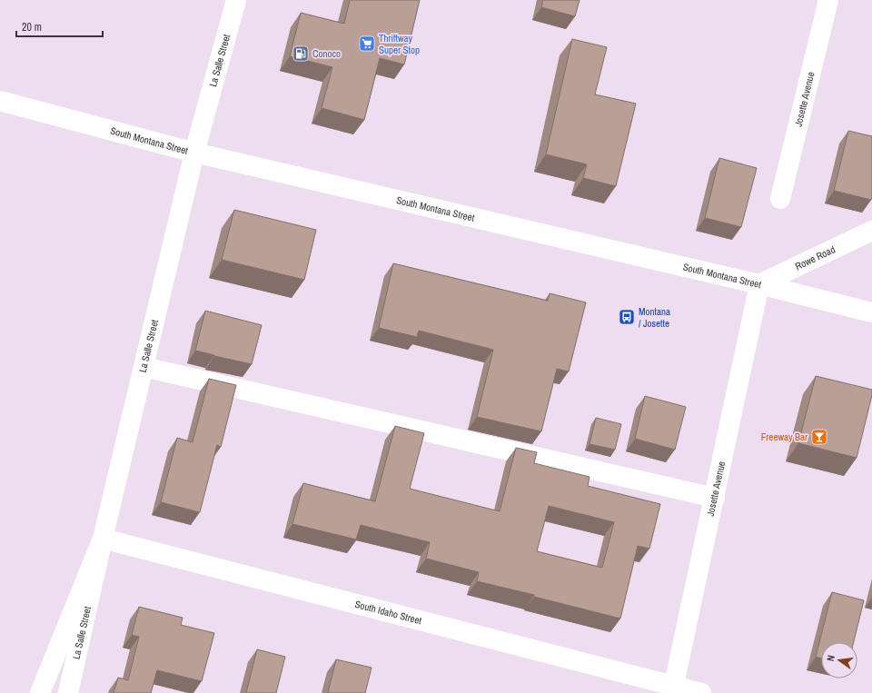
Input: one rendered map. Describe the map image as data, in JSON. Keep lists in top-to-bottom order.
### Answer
{
  "streets": {
    "main road": [
      "La Salle Street",
      "Josette Avenue",
      "South Montana Street",
      "Rowe Road",
      "South Idaho Street"
    ]
  },
  "crossings": [
    ["La Salle Street", "South Montana Street"],
    ["La Salle Street", "South Idaho Street"],
    ["Josette Avenue", "South Montana Street"],
    ["Josette Avenue", "Rowe Road"],
    ["Josette Avenue", "South Idaho Street"],
    ["South Montana Street", "Rowe Road"]
  ],
  "places": {
    "supermarket": ["Thriftway Super Stop"],
    "fuel station": ["Conoco"],
    "bus stop": ["Montana / Josette"],
    "bar": ["Freeway Bar"]
  },
  "scale_bar": "20 m",
  "north": "left"
}
